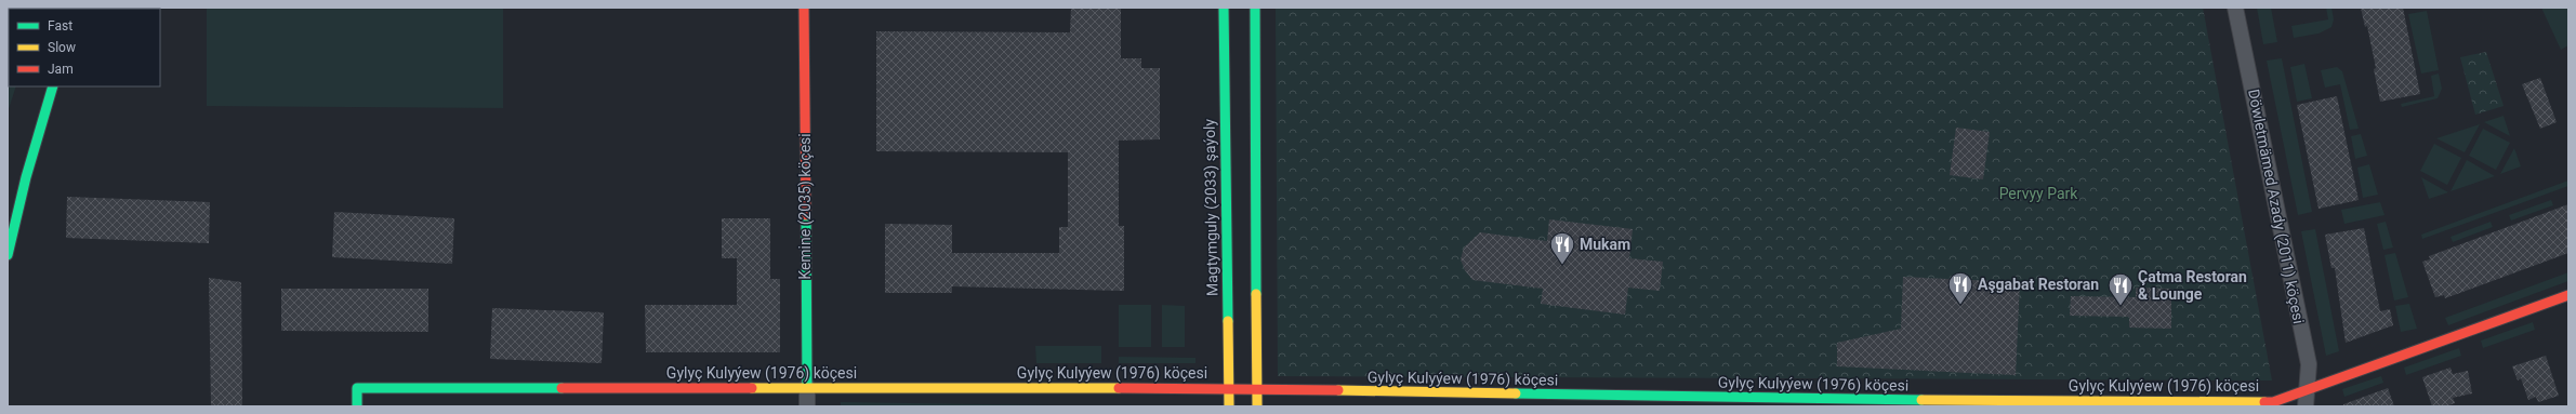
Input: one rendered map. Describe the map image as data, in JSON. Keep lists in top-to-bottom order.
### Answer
{
  "streets": {
    "main road": ["Kemine (2035) köçesi", "Magtymguly (2033) şaýoly", "Gylyç Kulyýew (1976) köçesi"],
    "street": ["Döwletmämed Azady (2011) köçesi"]
  },
  "crossings": [
    ["Kemine (2035) köçesi", "Gylyç Kulyýew (1976) köçesi"],
    ["Döwletmämed Azady (2011) köçesi", "Gylyç Kulyýew (1976) köçesi"],
    ["Magtymguly (2033) şaýoly", "Gylyç Kulyýew (1976) köçesi"]
  ],
  "parks": ["Pervyy Park"],
  "places": {
    "restaurant": ["Mukam", "Aşgabat Restoran", "Çatma Restoran & Lounge"]
  },
  "legend": ["Fast", "Slow", "Jam"]
}
